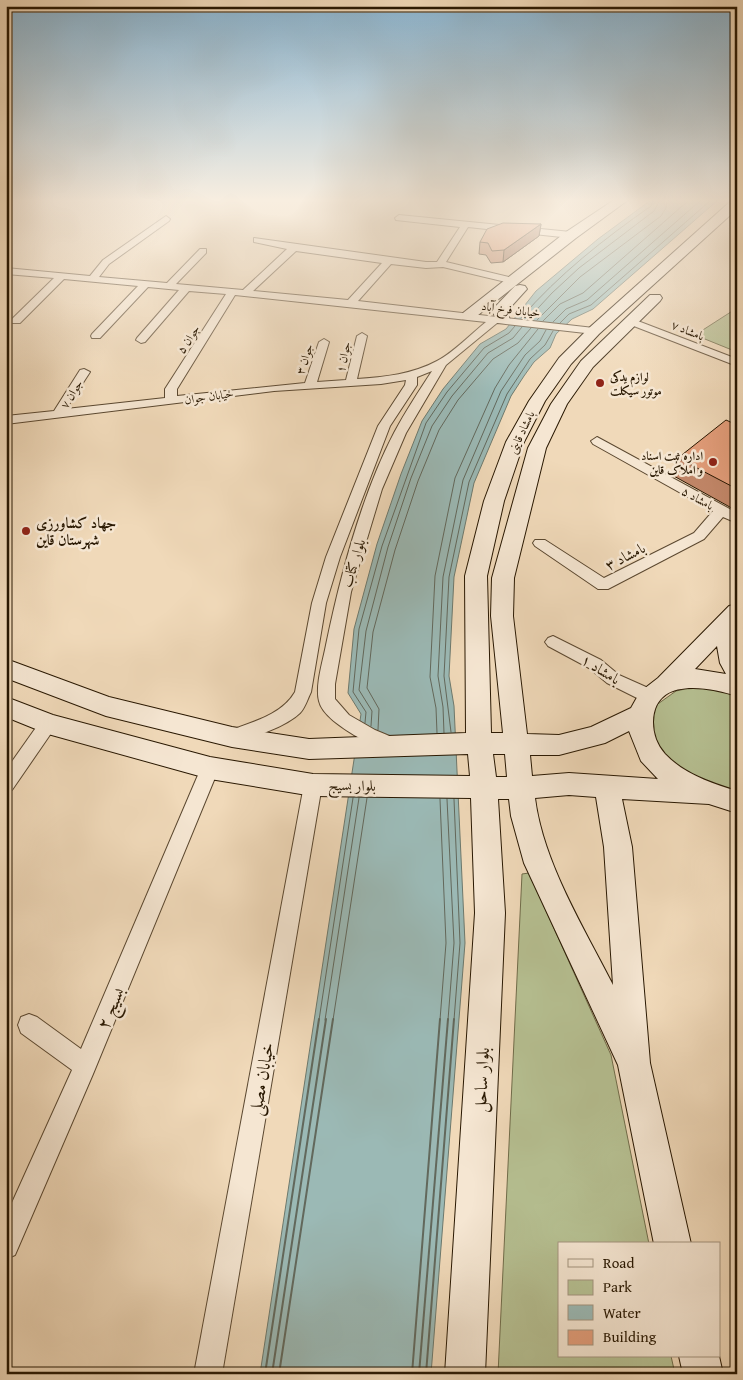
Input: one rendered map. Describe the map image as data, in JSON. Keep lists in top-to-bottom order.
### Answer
{
  "streets": {
    "main road": ["بامشاد قاینی", "بلوار بسیج", "بلوار ساحل"],
    "street": [
      "خیابان فرخ آباد",
      "بامشاد ۷",
      "جوان ۵",
      "جوان ۱",
      "جوان ۳",
      "جوان ۷",
      "خیابان جوان",
      "بامشاد ۵",
      "بامشاد ۳",
      "بلوار کتاب",
      "بامشاد ۱",
      "بسیج ۲",
      "خیابان مصلی"
    ]
  },
  "crossings": [
    ["خیابان فرخ آباد", "جوان ۵"],
    ["خیابان فرخ آباد", "بامشاد قاینی"],
    ["بامشاد ۷", "بامشاد قاینی"],
    ["جوان ۵", "خیابان جوان"],
    ["جوان ۱", "خیابان جوان"],
    ["جوان ۳", "خیابان جوان"],
    ["جوان ۷", "خیابان جوان"],
    ["خیابان جوان", "بلوار کتاب"],
    ["بامشاد قاینی", "بلوار بسیج"],
    ["بامشاد قاینی", "بلوار ساحل"],
    ["بامشاد ۵", "بامشاد ۳"],
    ["بلوار بسیج", "بسیج ۲"],
    ["بلوار بسیج", "خیابان مصلی"],
    ["بلوار بسیج", "بلوار ساحل"]
  ],
  "places": ["لوازم یدکی موتور سیکلت", "اداره ثبت اسناد و املاک قاین", "جهاد کشاورزی شهرستان قاین"],
  "legend": [
    "Road",
    "Park",
    "Water",
    "Building"
  ]
}
